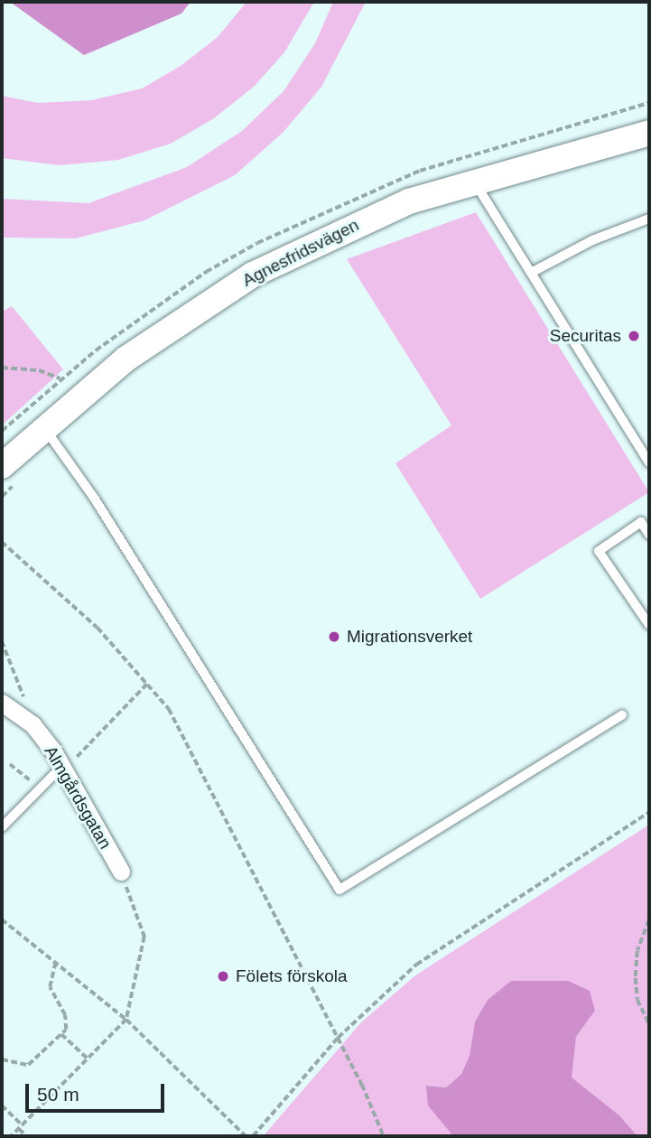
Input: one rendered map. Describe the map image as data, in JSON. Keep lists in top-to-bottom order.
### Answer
{
  "streets": {
    "main road": ["Agnesfridsvägen"],
    "street": ["Almgårdsgatan"]
  },
  "places": ["Securitas", "Migrationsverket", "Fölets förskola"],
  "scale_bar": "50 m"
}
